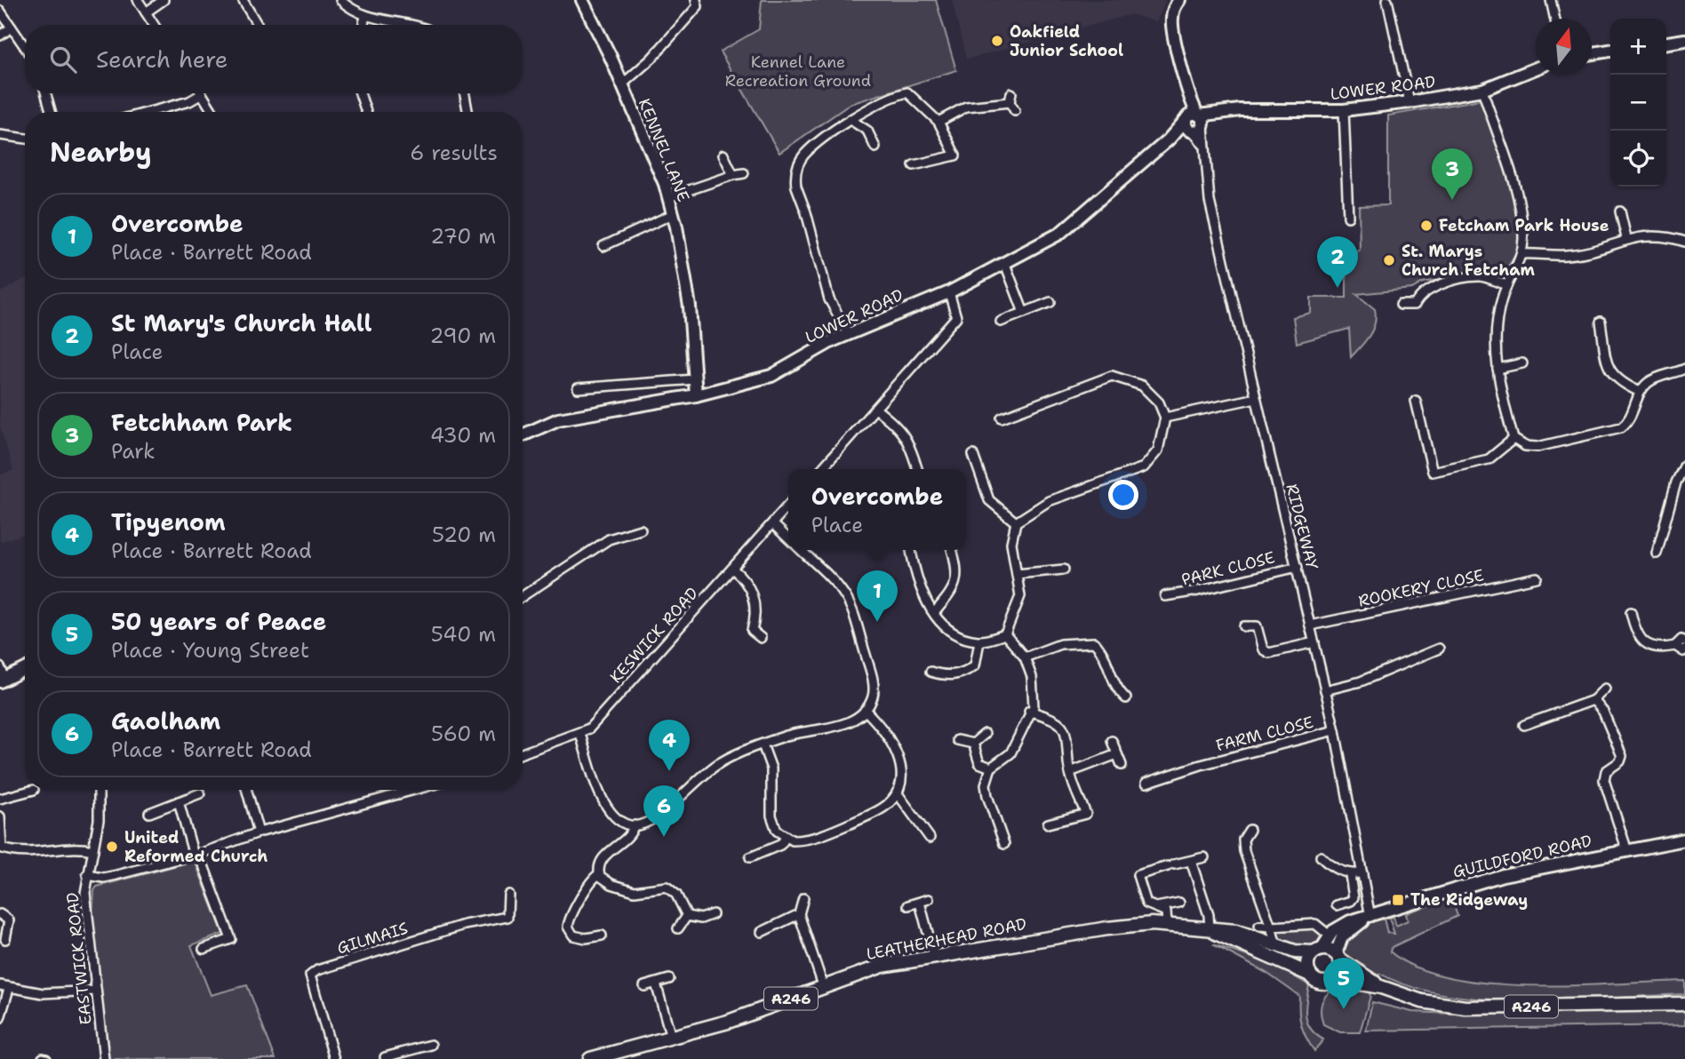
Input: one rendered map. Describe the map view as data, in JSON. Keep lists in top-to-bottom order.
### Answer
{
  "streets": {
    "main road": ["LEATHERHEAD ROAD", "A246"],
    "street": [
      "LOWER ROAD",
      "KENNEL LANE",
      "RIDGEWAY",
      "PARK CLOSE",
      "ROOKERY CLOSE",
      "KESWICK ROAD",
      "FARM CLOSE",
      "GUILDFORD ROAD",
      "GILMAIS",
      "EASTWICK ROAD"
    ]
  },
  "crossings": [
    ["LOWER ROAD", "KENNEL LANE"],
    ["LOWER ROAD", "RIDGEWAY"],
    ["RIDGEWAY", "PARK CLOSE"],
    ["RIDGEWAY", "ROOKERY CLOSE"],
    ["RIDGEWAY", "FARM CLOSE"],
    ["RIDGEWAY", "GUILDFORD ROAD"],
    ["GUILDFORD ROAD", "A246"],
    ["LEATHERHEAD ROAD", "A246"]
  ],
  "parks": ["Kennel Lane Recreation Ground"],
  "places": {
    "other": [
      "Oakfield Junior School",
      "Fetcham Park House",
      "St. Marys Church Fetcham",
      "United Reformed Church"
    ],
    "transit": ["The Ridgeway"]
  },
  "north": "top",
  "page": {
    "map_buttons": ["+", "−"],
    "search": "Search here",
    "heading": ["Nearby", "6 results"],
    "pins": [
      "3",
      "2",
      "1",
      "4",
      "6",
      "5"
    ],
    "list": [
      {
        "mark": "1",
        "name": "Overcombe",
        "note": "Place · Barrett Road",
        "value": "270 m"
      },
      {
        "mark": "2",
        "name": "St Mary's Church Hall",
        "note": "Place",
        "value": "290 m"
      },
      {
        "mark": "3",
        "name": "Fetchham Park",
        "note": "Park",
        "value": "430 m"
      },
      {
        "mark": "4",
        "name": "Tipyenom",
        "note": "Place · Barrett Road",
        "value": "520 m"
      },
      {
        "mark": "5",
        "name": "50 years of Peace",
        "note": "Place · Young Street",
        "value": "540 m"
      },
      {
        "mark": "6",
        "name": "Gaolham",
        "note": "Place · Barrett Road",
        "value": "560 m"
      }
    ],
    "popup": ["Overcombe", "Place"]
  }
}
